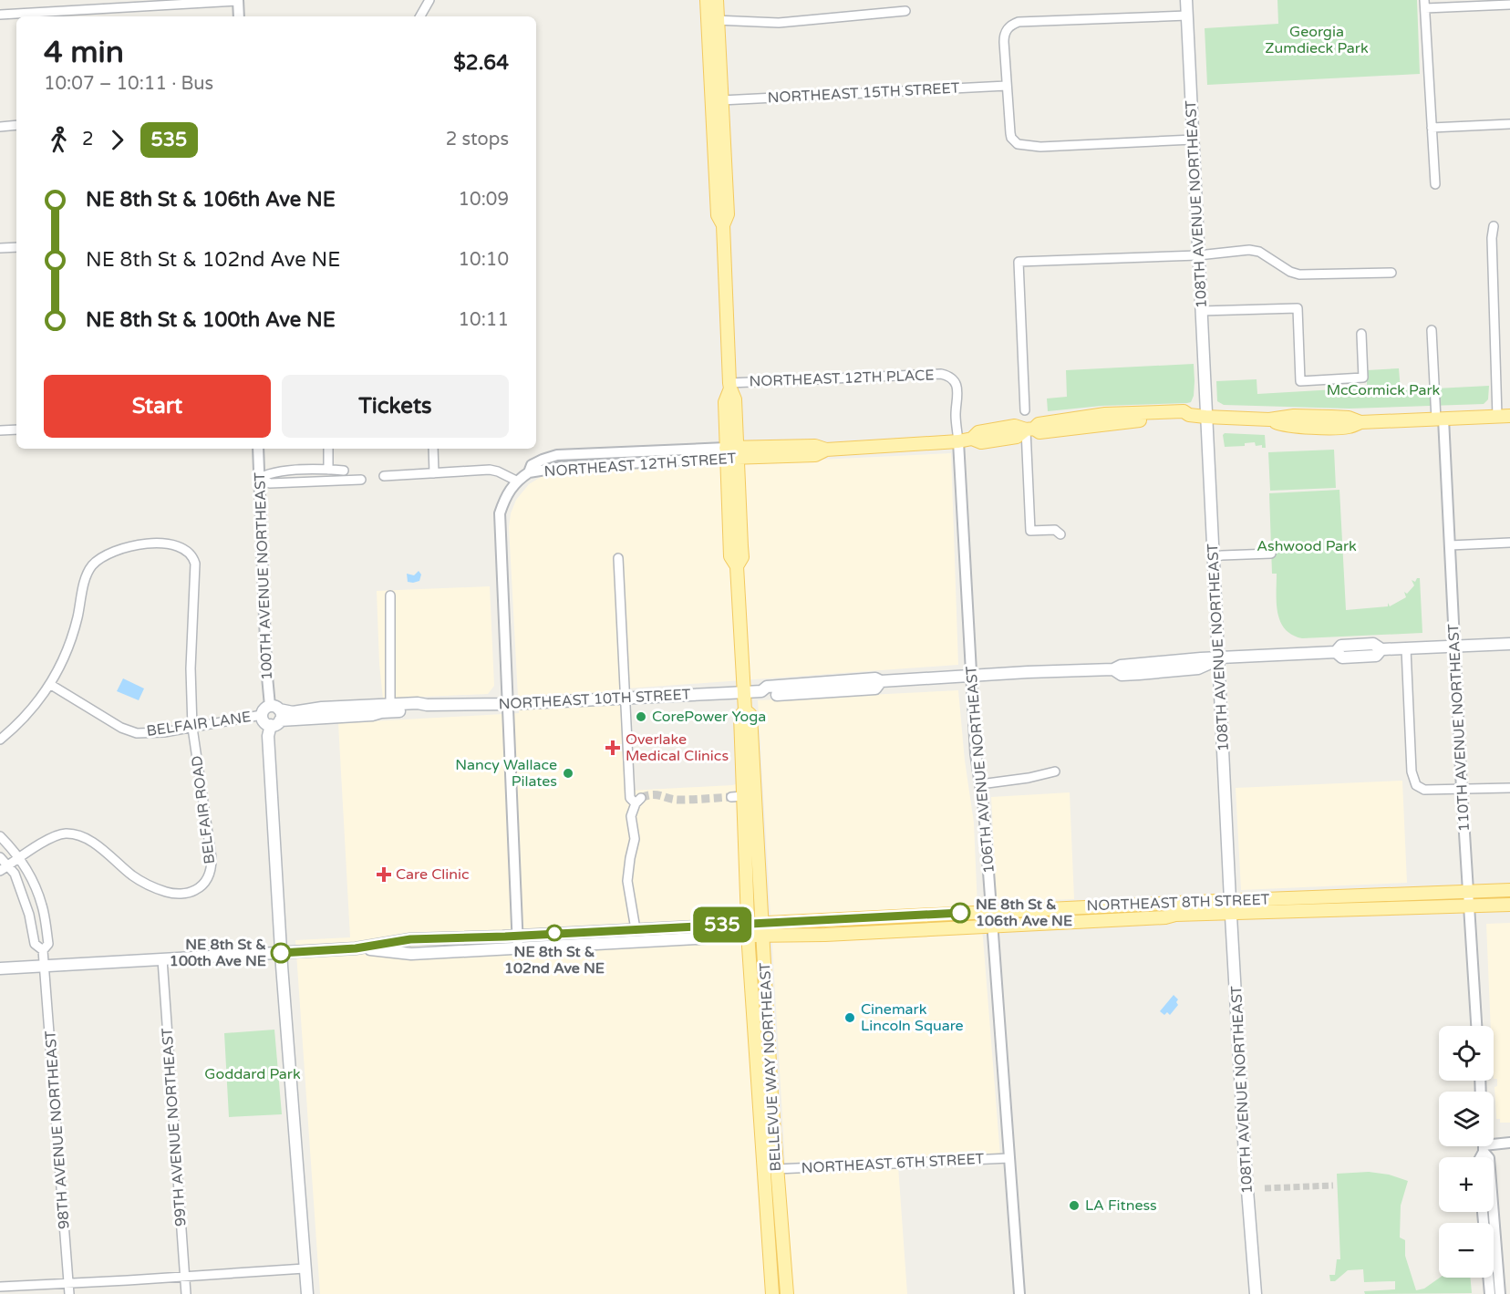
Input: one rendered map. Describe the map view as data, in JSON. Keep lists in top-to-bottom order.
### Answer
{
  "streets": {
    "main road": [
      "108TH AVENUE NORTHEAST",
      "NORTHEAST 12TH STREET",
      "100TH AVENUE NORTHEAST",
      "NORTHEAST 10TH STREET",
      "NORTHEAST 8TH STREET",
      "BELLEVUE WAY NORTHEAST"
    ],
    "street": [
      "NORTHEAST 15TH STREET",
      "NORTHEAST 12TH PLACE",
      "BELFAIR LANE",
      "110TH AVENUE NORTHEAST",
      "106TH AVENUE NORTHEAST",
      "BELFAIR ROAD",
      "99TH AVENUE NORTHEAST",
      "98TH AVENUE NORTHEAST",
      "NORTHEAST 6TH STREET"
    ]
  },
  "crossings": [
    ["NORTHEAST 15TH STREET", "BELLEVUE WAY NORTHEAST"],
    ["108TH AVENUE NORTHEAST", "NORTHEAST 12TH STREET"],
    ["108TH AVENUE NORTHEAST", "NORTHEAST 10TH STREET"],
    ["108TH AVENUE NORTHEAST", "NORTHEAST 8TH STREET"],
    ["NORTHEAST 12TH PLACE", "NORTHEAST 12TH STREET"],
    ["NORTHEAST 12TH PLACE", "106TH AVENUE NORTHEAST"],
    ["NORTHEAST 12TH PLACE", "BELLEVUE WAY NORTHEAST"],
    ["NORTHEAST 12TH STREET", "110TH AVENUE NORTHEAST"],
    ["NORTHEAST 12TH STREET", "106TH AVENUE NORTHEAST"],
    ["NORTHEAST 12TH STREET", "BELLEVUE WAY NORTHEAST"],
    ["100TH AVENUE NORTHEAST", "NORTHEAST 10TH STREET"],
    ["100TH AVENUE NORTHEAST", "NORTHEAST 8TH STREET"],
    ["NORTHEAST 10TH STREET", "110TH AVENUE NORTHEAST"],
    ["NORTHEAST 10TH STREET", "106TH AVENUE NORTHEAST"],
    ["NORTHEAST 10TH STREET", "BELLEVUE WAY NORTHEAST"],
    ["BELFAIR LANE", "BELFAIR ROAD"],
    ["110TH AVENUE NORTHEAST", "NORTHEAST 8TH STREET"],
    ["106TH AVENUE NORTHEAST", "NORTHEAST 8TH STREET"],
    ["106TH AVENUE NORTHEAST", "NORTHEAST 6TH STREET"],
    ["NORTHEAST 8TH STREET", "BELLEVUE WAY NORTHEAST"],
    ["NORTHEAST 8TH STREET", "99TH AVENUE NORTHEAST"],
    ["NORTHEAST 8TH STREET", "98TH AVENUE NORTHEAST"],
    ["BELLEVUE WAY NORTHEAST", "NORTHEAST 6TH STREET"]
  ],
  "parks": [
    "Georgia Zumdieck Park",
    "McCormick Park",
    "Ashwood Park",
    "Goddard Park"
  ],
  "places": {
    "other": [
      "CorePower Yoga",
      "Nancy Wallace Pilates",
      "NE 8th St & 106th Ave NE",
      "NE 8th St & 102nd Ave NE",
      "NE 8th St & 100th Ave NE",
      "Cinemark Lincoln Square",
      "LA Fitness"
    ],
    "health": ["Overlake Medical Clinics", "Care Clinic"]
  },
  "lines": ["bus line 535"],
  "page": {
    "on_map": "535",
    "heading": ["4 min", "10:07 – 10:11 · Bus", "$2.64"],
    "legs": ["2", "535", "2 stops"],
    "list": [
      {
        "name": "NE 8th St & 106th Ave NE",
        "value": "10:09"
      },
      {
        "name": "NE 8th St & 102nd Ave NE",
        "value": "10:10"
      },
      {
        "name": "NE 8th St & 100th Ave NE",
        "value": "10:11"
      }
    ],
    "buttons": ["Start", "Tickets"],
    "map_buttons": ["+", "−"]
  }
}
